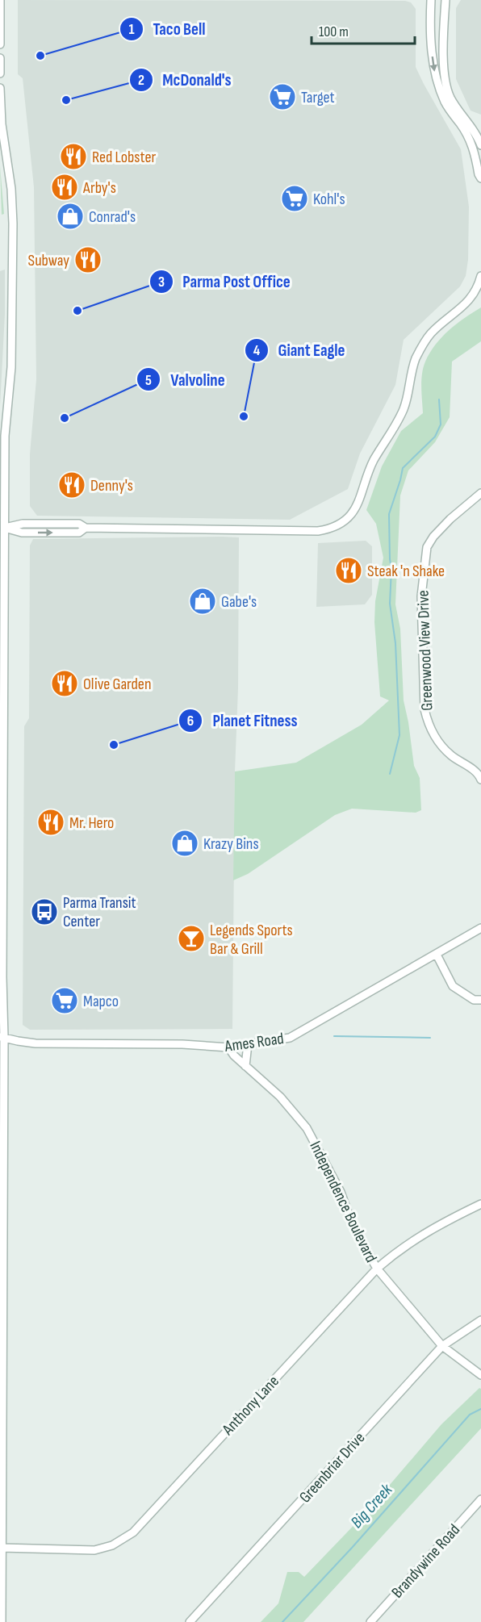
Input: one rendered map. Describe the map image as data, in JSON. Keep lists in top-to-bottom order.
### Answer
{
  "streets": {
    "street": [
      "Greenwood View Drive",
      "Ames Road",
      "Independence Boulevard",
      "Anthony Lane",
      "Greenbriar Drive",
      "Brandywine Road"
    ]
  },
  "crossings": [
    ["Ames Road", "Independence Boulevard"],
    ["Independence Boulevard", "Anthony Lane"],
    ["Independence Boulevard", "Greenbriar Drive"]
  ],
  "water": ["Big Creek"],
  "places": {
    "other": [
      "Taco Bell",
      "McDonald's",
      "Parma Post Office",
      "Giant Eagle",
      "Valvoline",
      "Planet Fitness"
    ],
    "supermarket": ["Target", "Kohl's", "Mapco"],
    "restaurant": [
      "Red Lobster",
      "Arby's",
      "Subway",
      "Denny's",
      "Steak 'n Shake",
      "Olive Garden",
      "Mr. Hero"
    ],
    "shop": ["Conrad's", "Gabe's", "Krazy Bins"],
    "bus stop": ["Parma Transit Center"],
    "bar": ["Legends Sports Bar & Grill"]
  },
  "scale_bar": "100 m"
}
